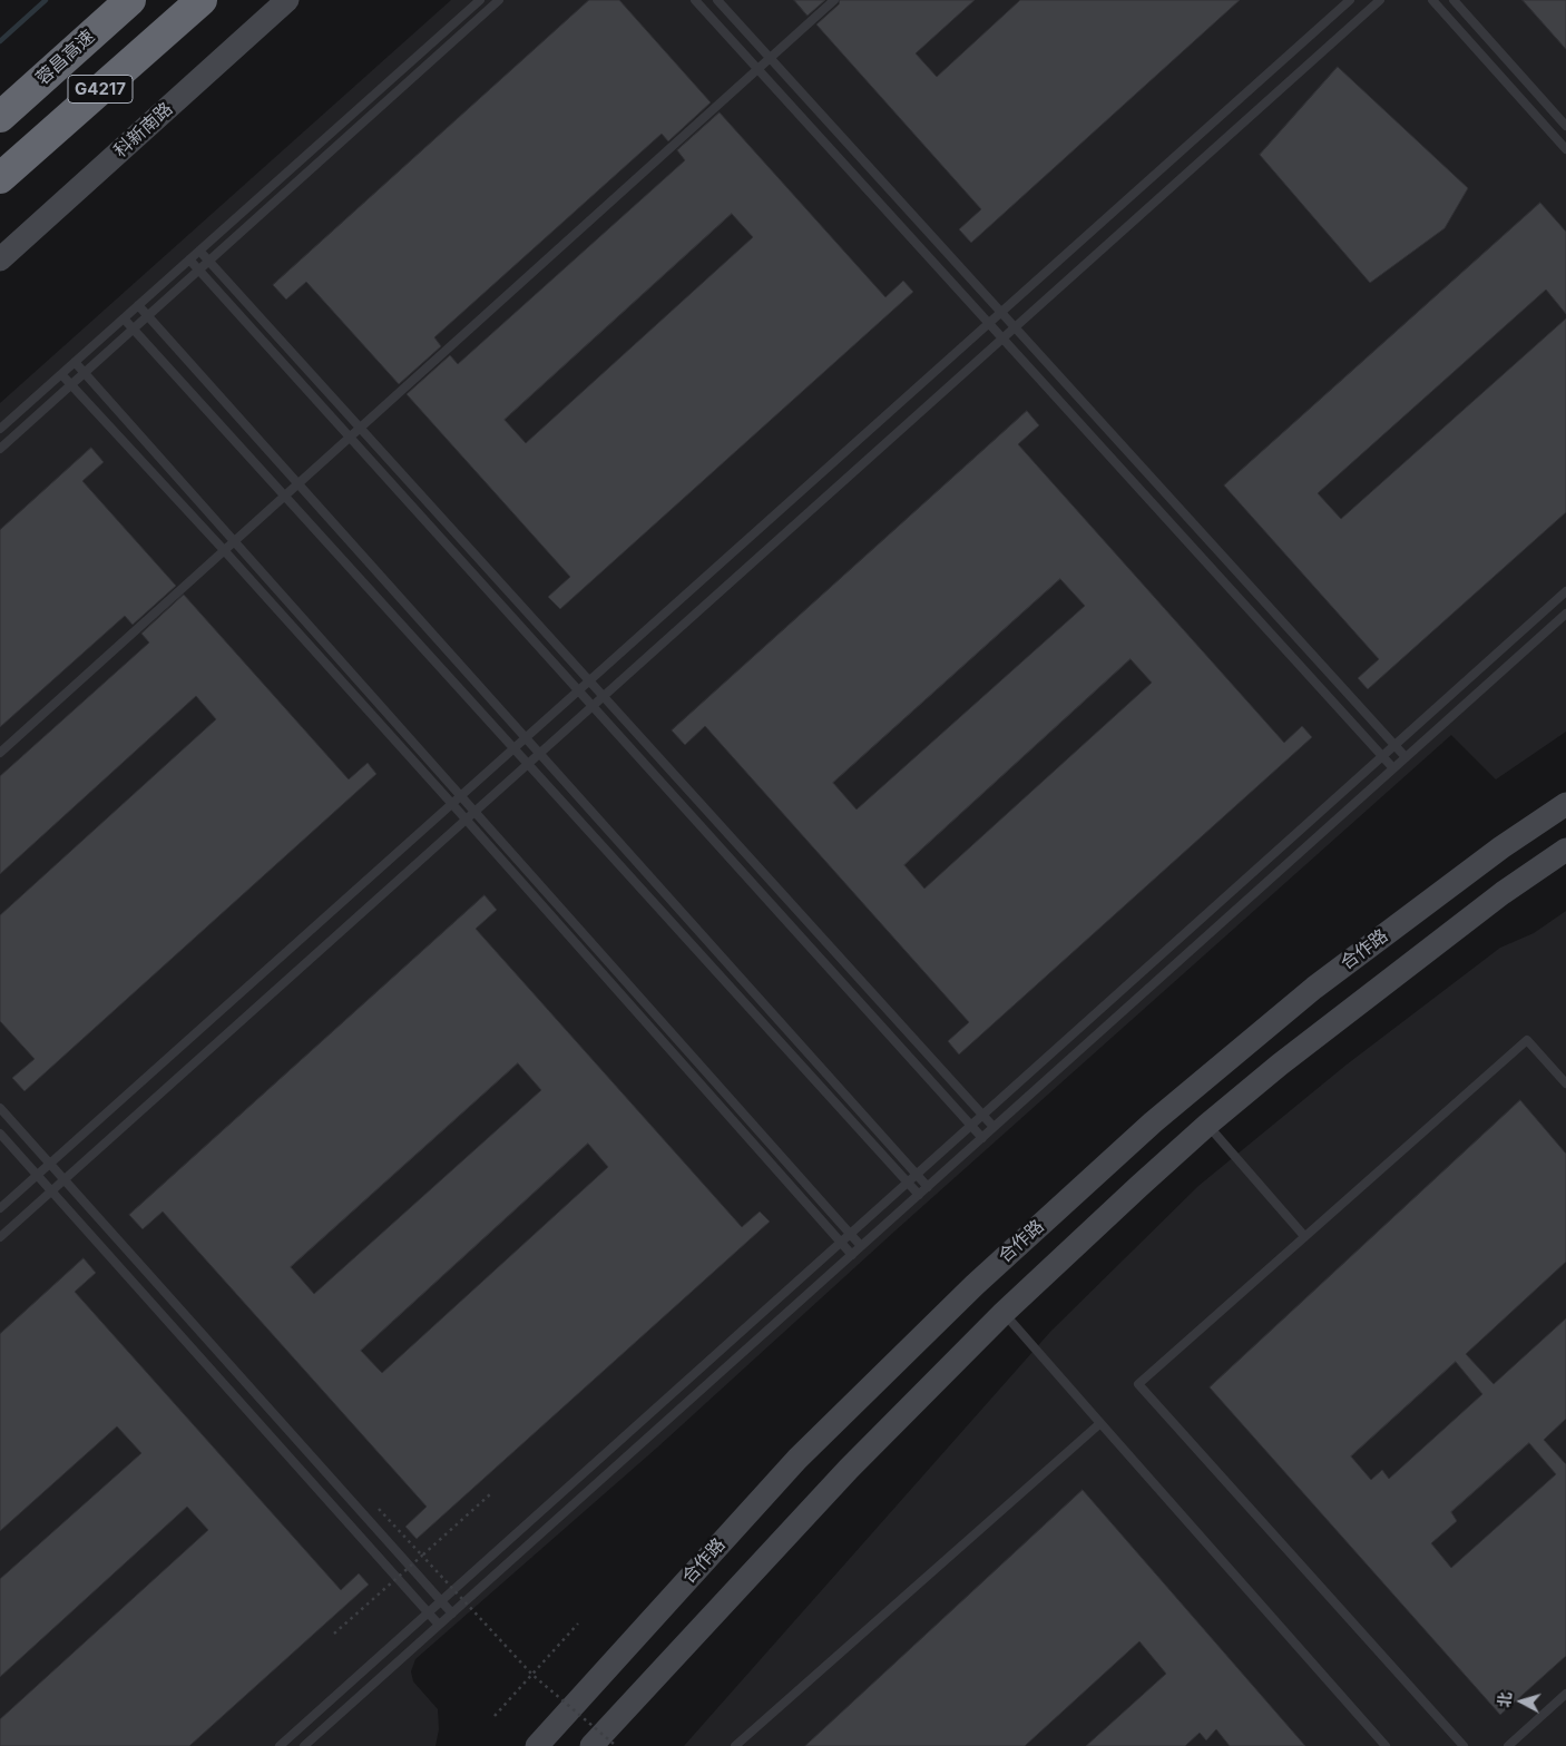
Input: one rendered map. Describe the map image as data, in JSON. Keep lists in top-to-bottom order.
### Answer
{
  "streets": {
    "highway": ["蓉昌高速", "G4217"],
    "main road": ["科新南路", "合作路"]
  },
  "north": "left"
}
